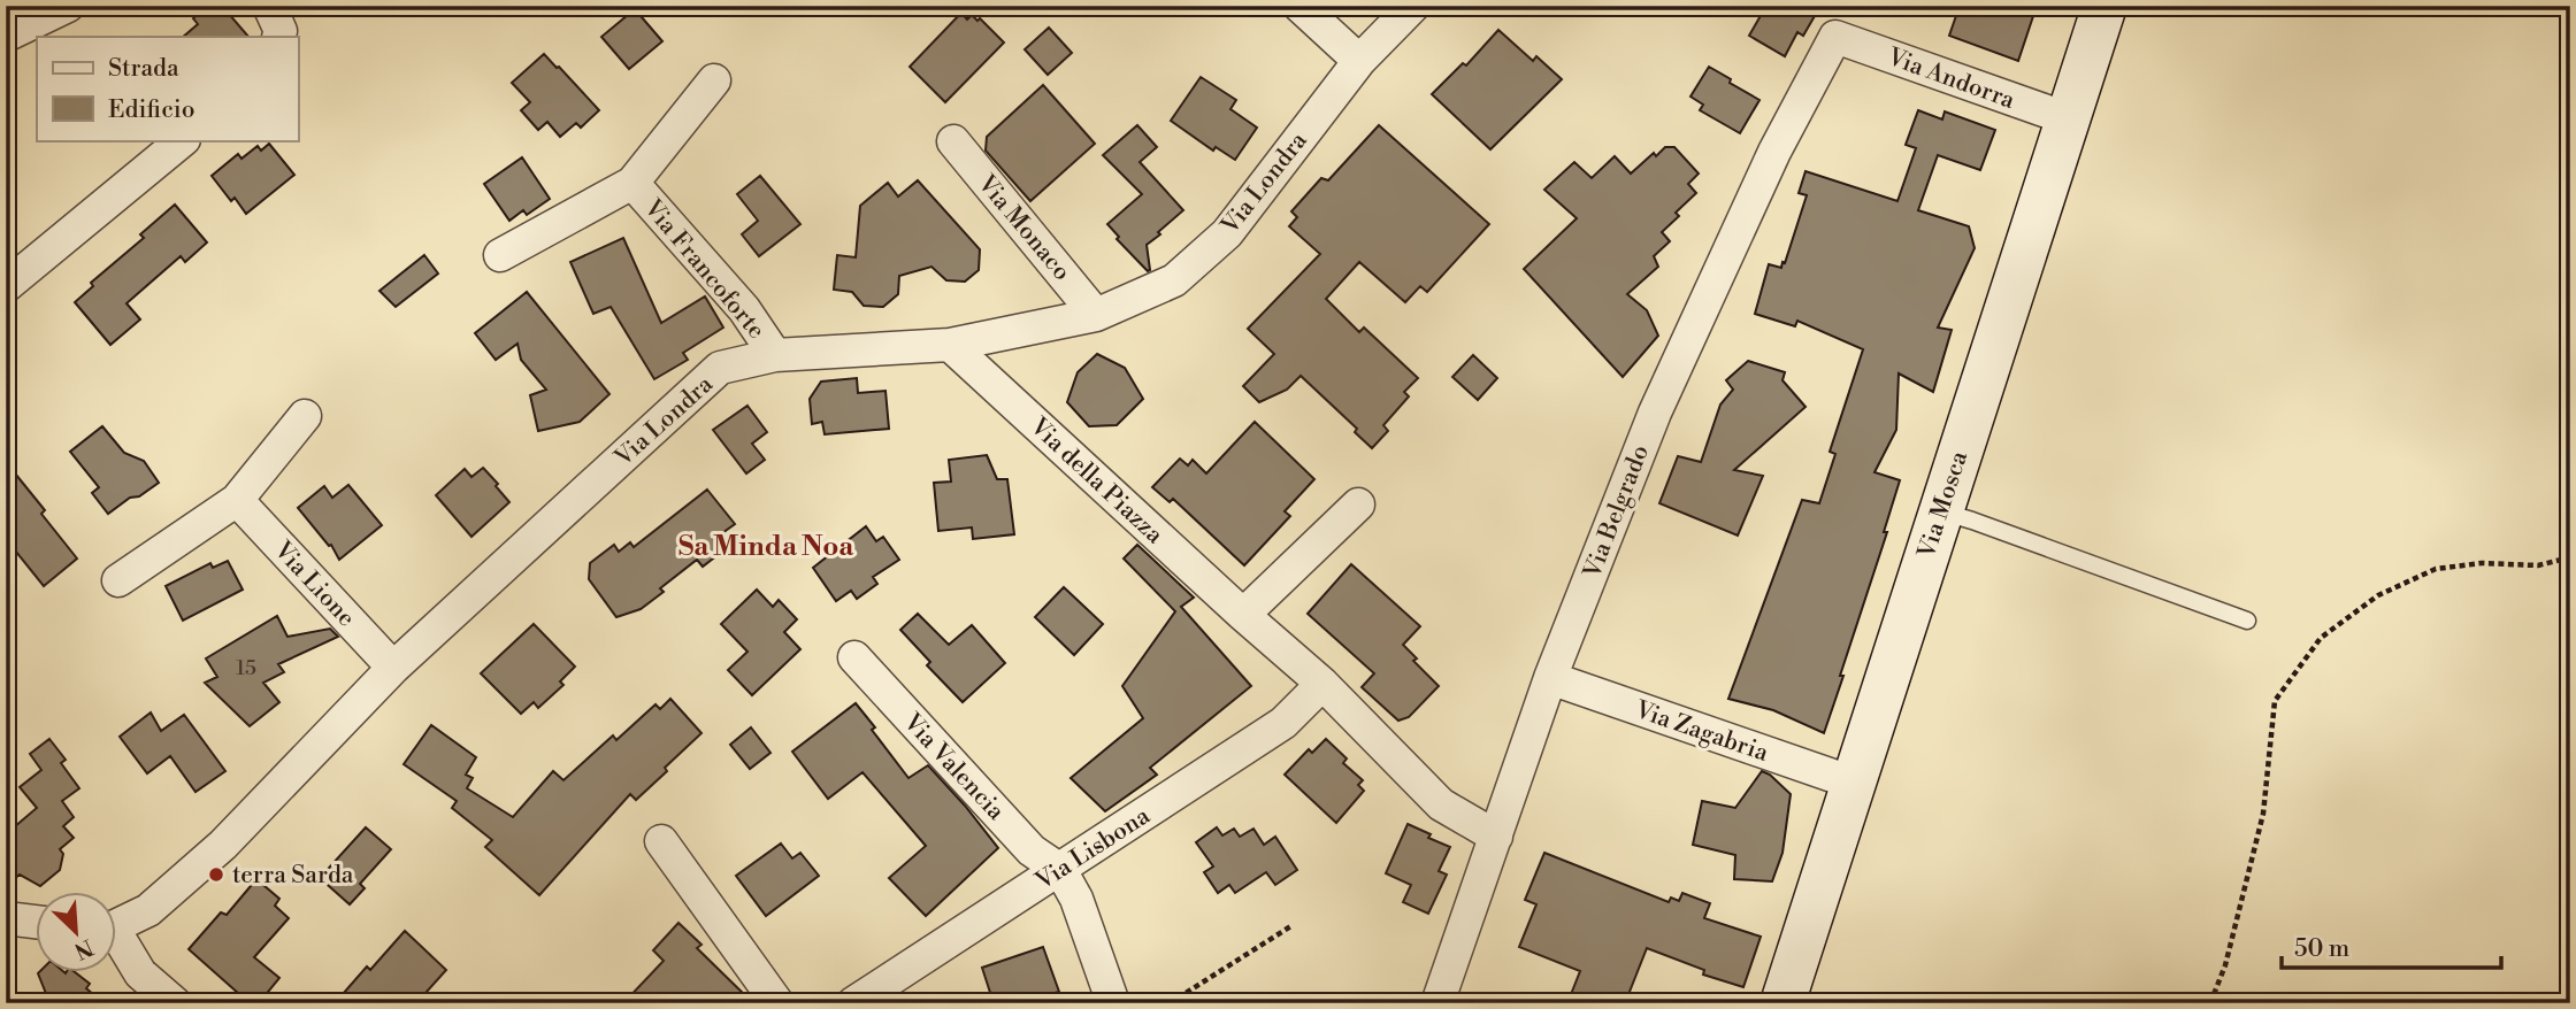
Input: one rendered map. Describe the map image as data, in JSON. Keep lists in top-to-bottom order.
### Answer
{
  "streets": {
    "street": [
      "Via Andorra",
      "Via Londra",
      "Via Monaco",
      "Via Francoforte",
      "Via della Piazza",
      "Via Mosca",
      "Via Belgrado",
      "Via Lione",
      "Via Zagabria",
      "Via Valencia",
      "Via Lisbona"
    ]
  },
  "crossings": [
    ["Via Andorra", "Via Mosca"],
    ["Via Andorra", "Via Belgrado"],
    ["Via Londra", "Via Monaco"],
    ["Via Londra", "Via Francoforte"],
    ["Via Londra", "Via della Piazza"],
    ["Via Londra", "Via Lione"],
    ["Via della Piazza", "Via Belgrado"],
    ["Via della Piazza", "Via Lisbona"],
    ["Via Mosca", "Via Zagabria"],
    ["Via Belgrado", "Via Zagabria"],
    ["Via Valencia", "Via Lisbona"]
  ],
  "districts": ["Sa Minda Noa"],
  "places": ["terra Sarda"],
  "house_numbers": ["15"],
  "legend": ["Strada", "Edificio"],
  "scale_bar": "50 m",
  "north": "bottom right"
}
